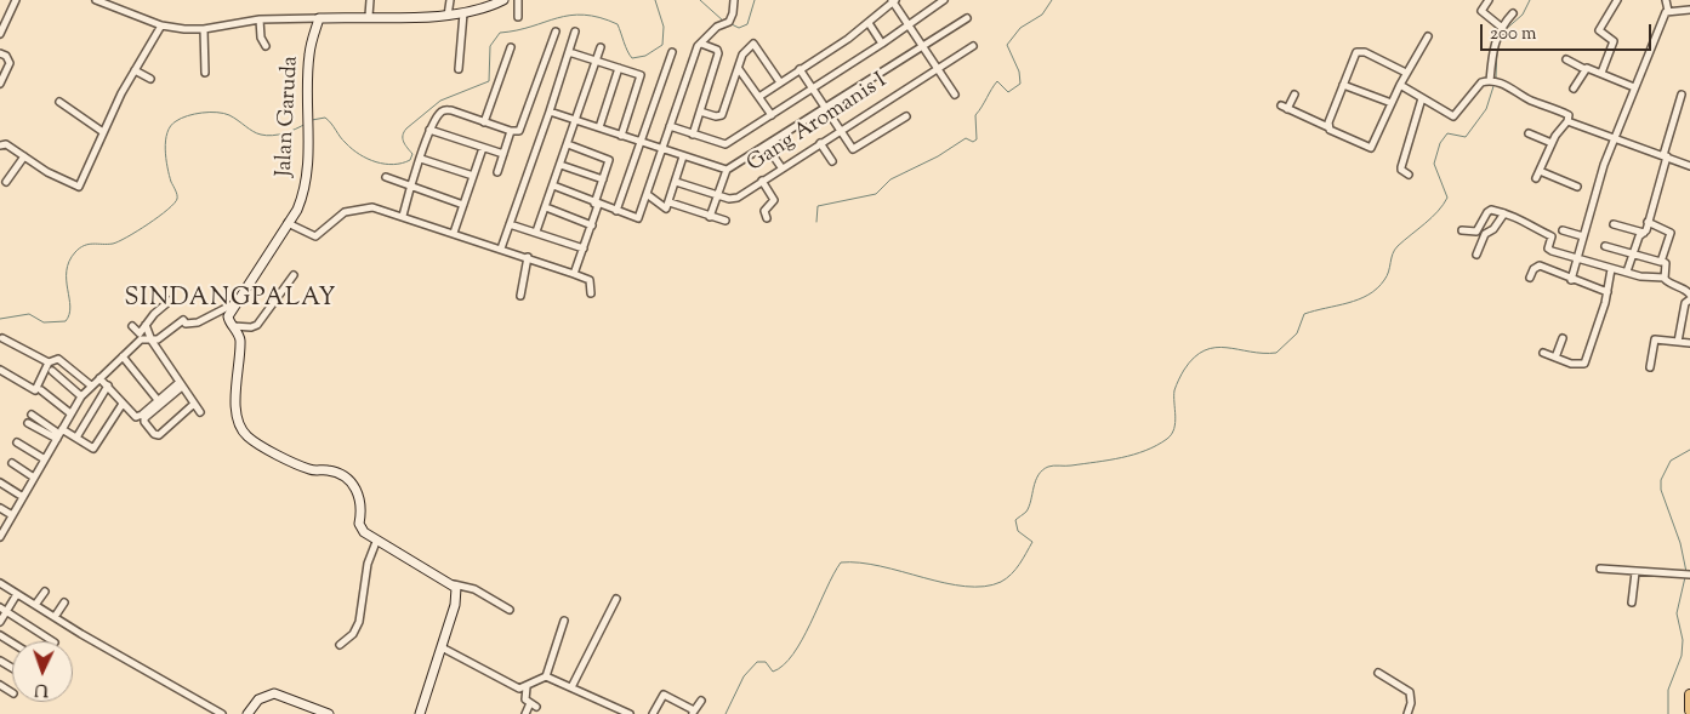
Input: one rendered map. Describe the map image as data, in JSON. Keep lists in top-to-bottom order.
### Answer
{
  "streets": {
    "street": ["Jalan Garuda", "Gang Aromanis I"]
  },
  "districts": ["SINDANGPALAY"],
  "scale_bar": "200 m",
  "north": "bottom"
}
